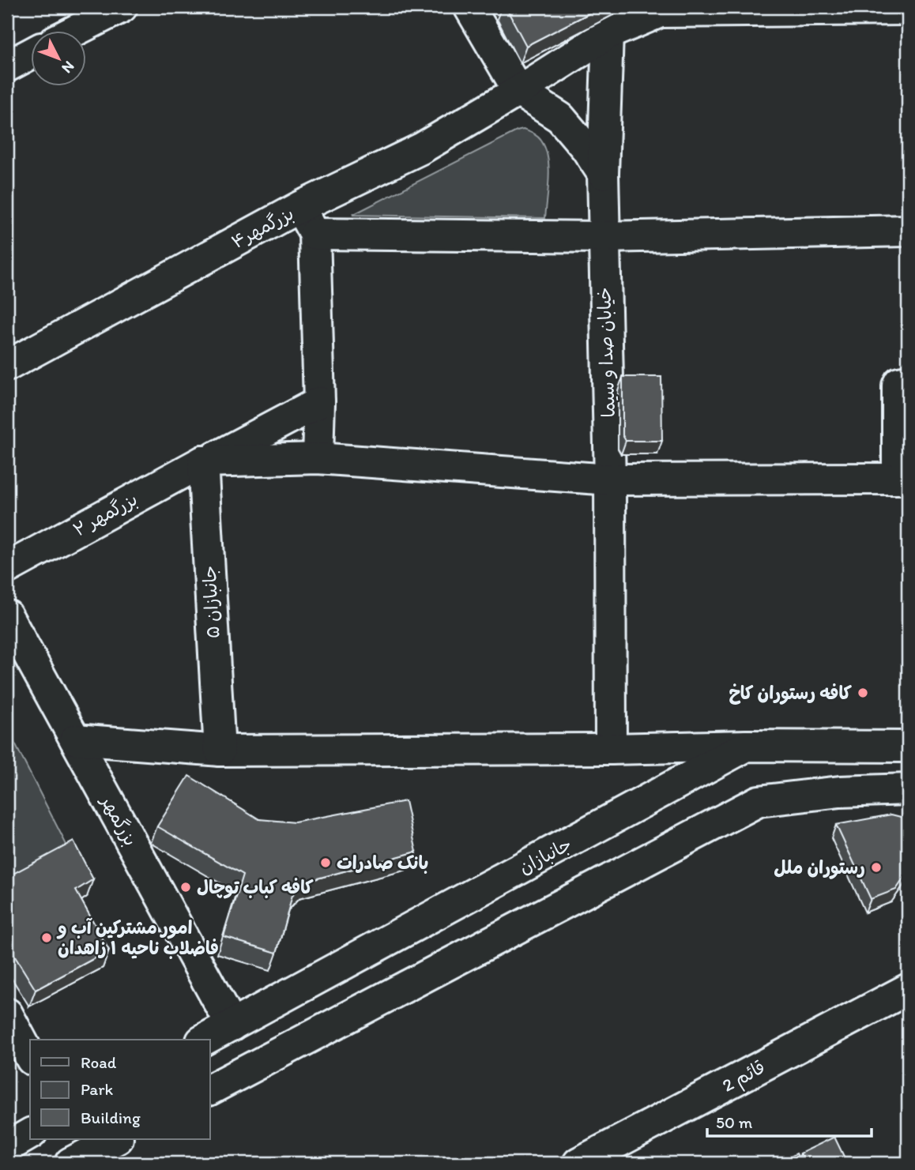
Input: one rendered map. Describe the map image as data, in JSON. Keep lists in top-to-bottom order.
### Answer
{
  "streets": {
    "street": [
      "بزرگمهر۴",
      "خیابان صدا و سیما",
      "بزرگمهر ۲",
      "جانبازان ۵",
      "بزرگمهر",
      "جانبازان",
      "قائم 2"
    ]
  },
  "crossings": [
    ["بزرگمهر۴", "خیابان صدا و سیما"],
    ["بزرگمهر ۲", "جانبازان ۵"],
    ["بزرگمهر", "جانبازان"]
  ],
  "places": [
    "کافه رستوران کاخ",
    "بانک صادرات",
    "رستوران ملل",
    "کافه کباب توچال",
    "امور مشترکین آب و فاضلاب ناحیه ۱ زاهدان"
  ],
  "legend": ["Road", "Park", "Building"],
  "scale_bar": "50 m",
  "north": "bottom right"
}
